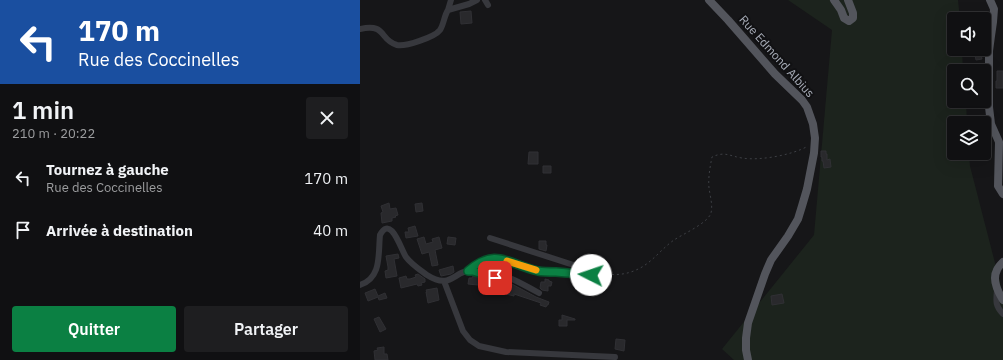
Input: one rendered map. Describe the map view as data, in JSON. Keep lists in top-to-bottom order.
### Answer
{
  "streets": {
    "main road": ["Rue Edmond Albius"]
  },
  "page": {
    "turn": ["170 m", "Rue des Coccinelles"],
    "heading": ["1 min", "210 m · 20:22"],
    "list": [
      {
        "name": "Tournez à gauche",
        "note": "Rue des Coccinelles",
        "value": "170 m"
      },
      {
        "name": "Arrivée à destination",
        "value": "40 m"
      }
    ],
    "buttons": ["Quitter", "Partager"]
  }
}
